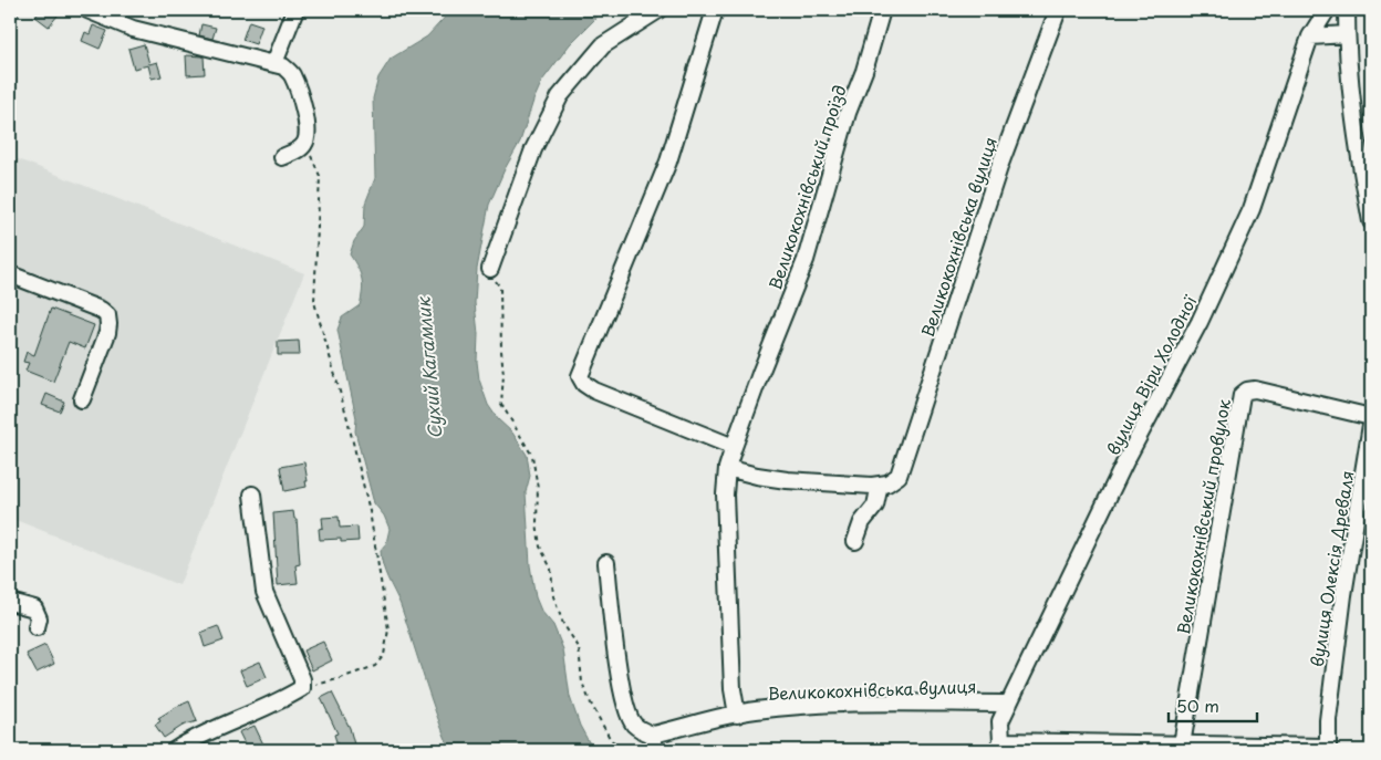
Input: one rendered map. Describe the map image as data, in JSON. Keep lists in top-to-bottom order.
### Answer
{
  "streets": {
    "street": [
      "Великокохнівський проїзд",
      "Великокохнівська вулиця",
      "вулиця Віри Холодної",
      "Великокохнівський провулок",
      "вулиця Олексія Древаля"
    ]
  },
  "crossings": [
    ["Великокохнівська вулиця", "вулиця Віри Холодної"]
  ],
  "water": ["Сухий Кагамлик"],
  "scale_bar": "50 m"
}
